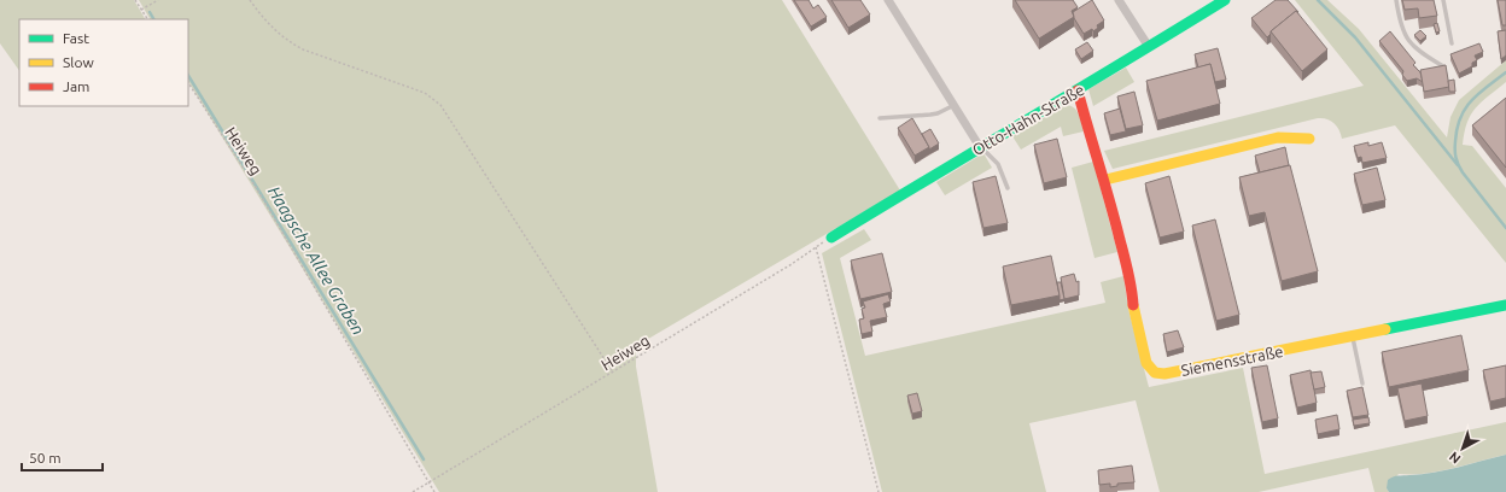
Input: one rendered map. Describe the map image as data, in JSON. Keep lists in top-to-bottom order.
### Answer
{
  "streets": {
    "street": ["Otto-Hahn-Straße", "Siemensstraße"],
    "path": ["Heiweg"]
  },
  "crossings": [
    ["Otto-Hahn-Straße", "Heiweg"],
    ["Otto-Hahn-Straße", "Siemensstraße"]
  ],
  "water": ["Haagsche Allee Graben"],
  "legend": ["Fast", "Slow", "Jam"],
  "scale_bar": "50 m",
  "north": "bottom left"
}
